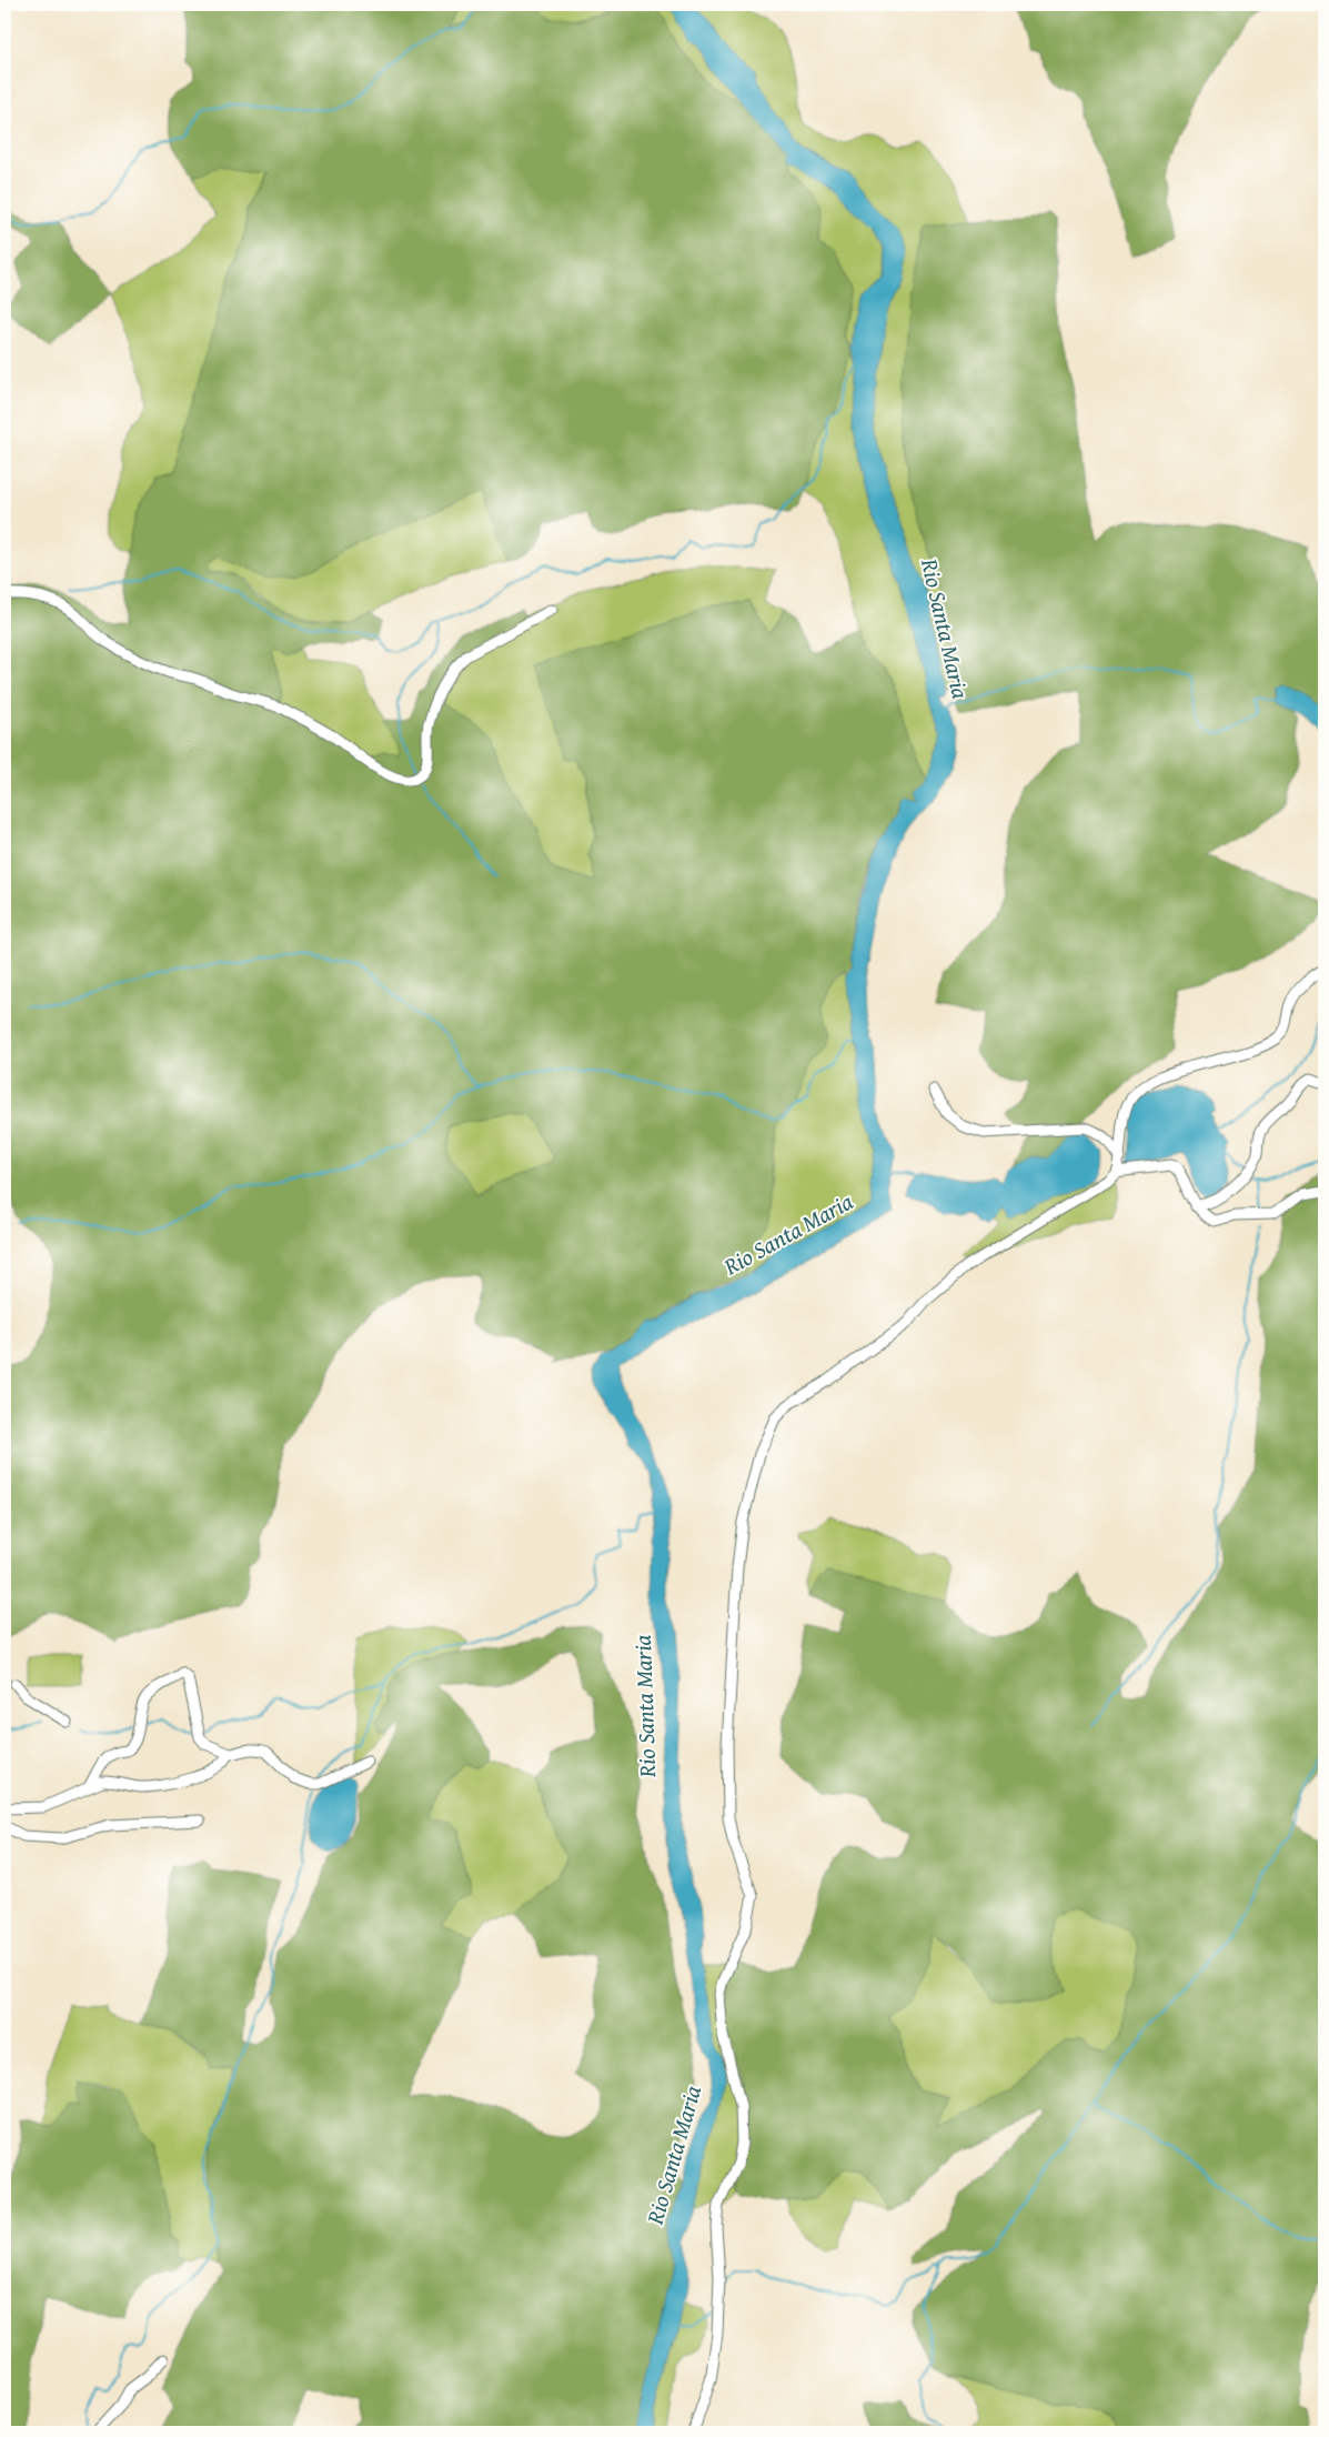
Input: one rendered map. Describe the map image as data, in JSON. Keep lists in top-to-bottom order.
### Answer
{
  "water": ["Rio Santa Maria"]
}
